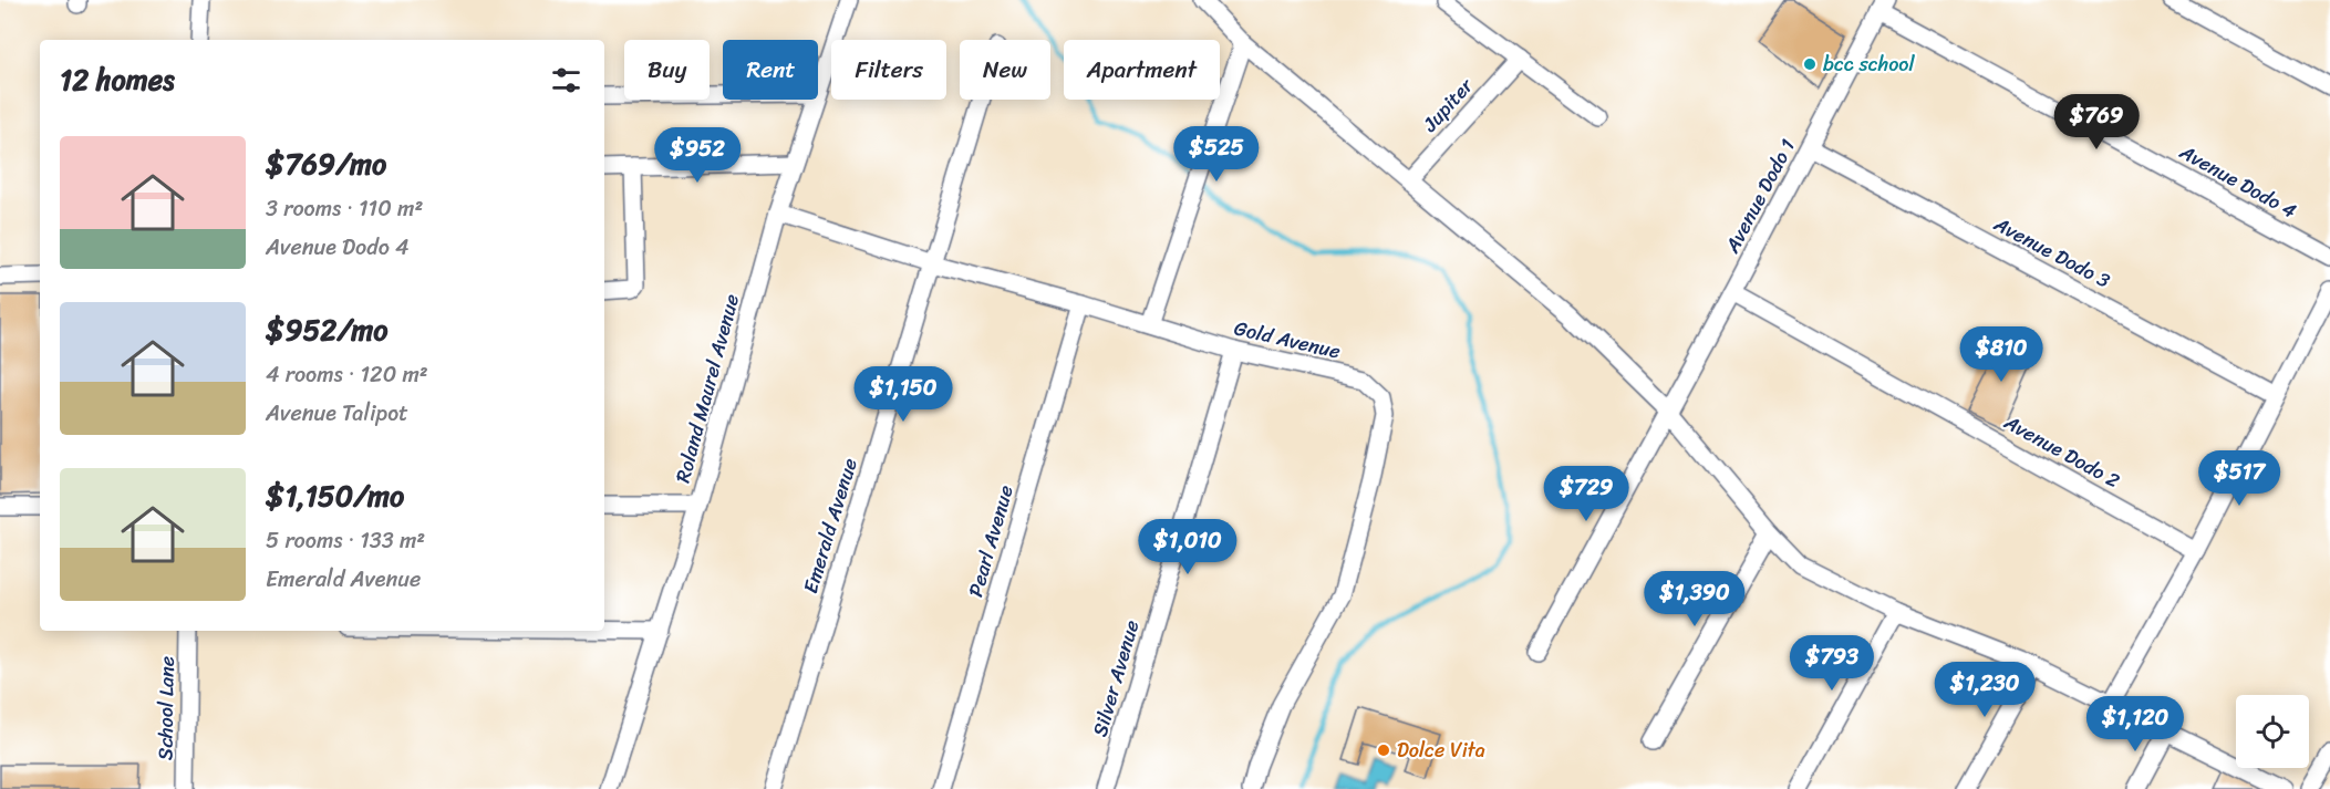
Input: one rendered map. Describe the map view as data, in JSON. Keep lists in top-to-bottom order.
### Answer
{
  "streets": {
    "street": [
      "Jupiter",
      "Avenue Dodo 4",
      "Avenue Dodo 1",
      "Avenue Dodo 3",
      "Gold Avenue",
      "Roland Maurel Avenue",
      "Avenue Dodo 2",
      "Emerald Avenue",
      "Pearl Avenue",
      "Silver Avenue",
      "School Lane"
    ]
  },
  "crossings": [
    ["Avenue Dodo 4", "Avenue Dodo 1"],
    ["Avenue Dodo 1", "Avenue Dodo 3"],
    ["Avenue Dodo 1", "Avenue Dodo 2"],
    ["Gold Avenue", "Roland Maurel Avenue"],
    ["Gold Avenue", "Emerald Avenue"],
    ["Gold Avenue", "Pearl Avenue"],
    ["Gold Avenue", "Silver Avenue"]
  ],
  "places": ["bcc school", "Dolce Vita"],
  "page": {
    "chip": [
      "Buy",
      "Rent",
      "Filters",
      "New",
      "Apartment"
    ],
    "heading": "12 homes",
    "price": [
      "$769",
      "$525",
      "$952",
      "$810",
      "$1,150",
      "$517",
      "$729",
      "$1,010",
      "$1,390",
      "$793",
      "$1,230",
      "$1,120"
    ],
    "list": [
      {
        "name": "$769/mo",
        "note": "3 rooms · 110 m² · Avenue Dodo 4"
      },
      {
        "name": "$952/mo",
        "note": "4 rooms · 120 m² · Avenue Talipot"
      },
      {
        "name": "$1,150/mo",
        "note": "5 rooms · 133 m² · Emerald Avenue"
      }
    ]
  }
}
